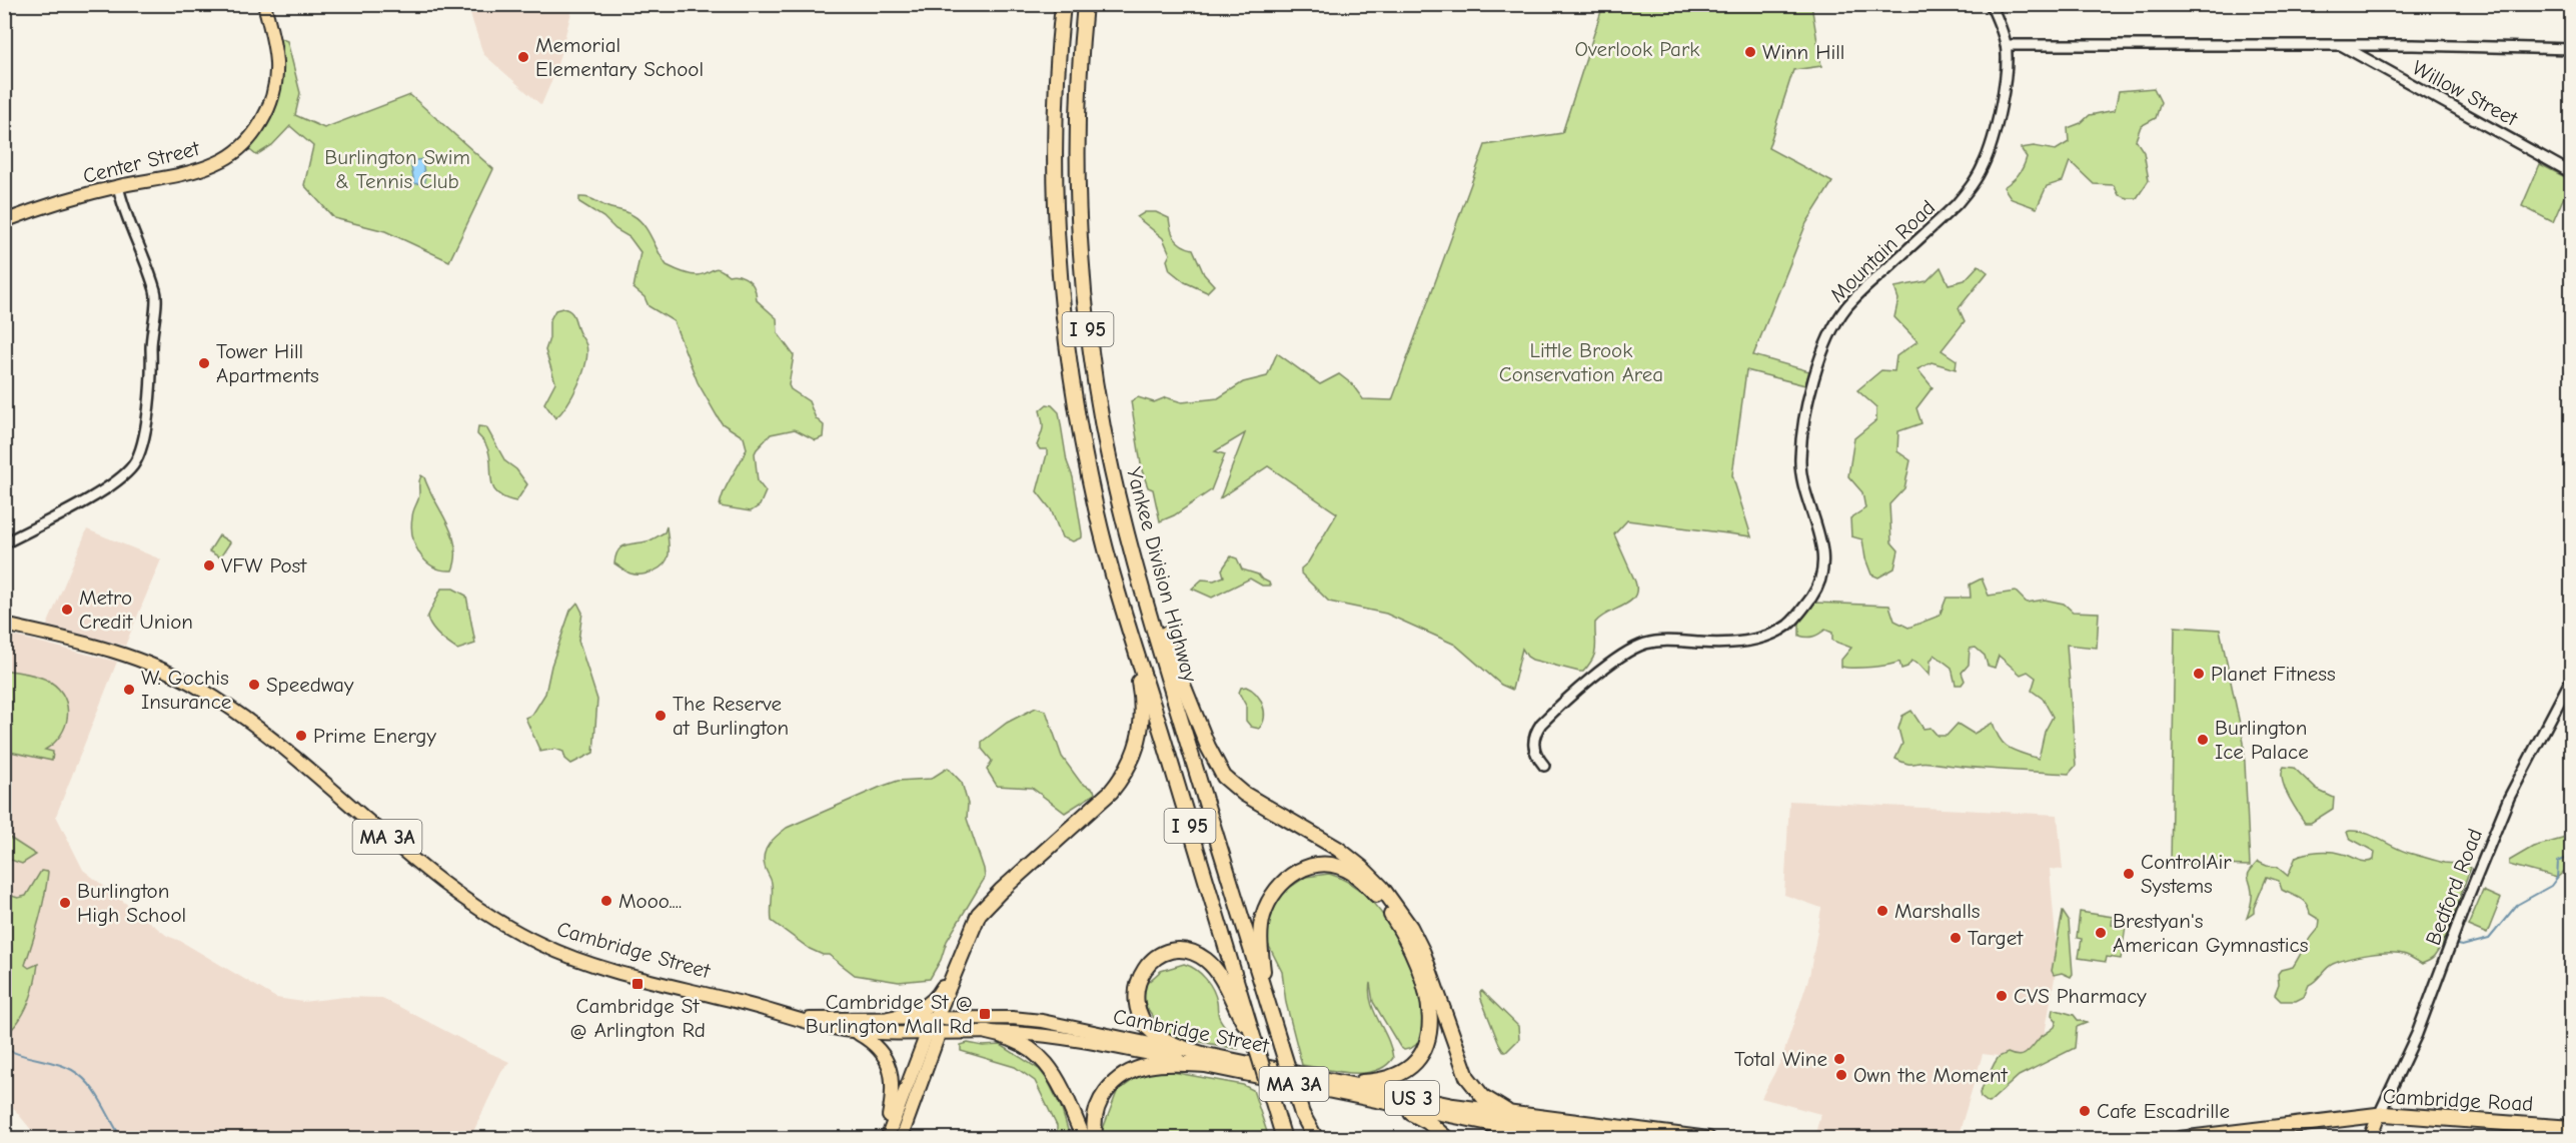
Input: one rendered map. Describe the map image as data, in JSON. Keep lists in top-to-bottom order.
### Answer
{
  "streets": {
    "highway": [
      "I 95",
      "Yankee Division Highway",
      "MA 3A",
      "Cambridge Street",
      "US 3",
      "Cambridge Road"
    ],
    "main road": ["Center Street"],
    "street": ["Willow Street", "Mountain Road", "Bedford Road"]
  },
  "crossings": [
    ["Yankee Division Highway", "US 3"],
    ["Bedford Road", "Cambridge Road"],
    ["Cambridge Street", "US 3"]
  ],
  "parks": ["Overlook Park", "Burlington Swim & Tennis Club", "Little Brook Conservation Area"],
  "places": {
    "other": [
      "Winn Hill",
      "Memorial Elementary School",
      "Tower Hill Apartments",
      "VFW Post",
      "Metro Credit Union",
      "Planet Fitness",
      "Speedway",
      "W. Gochis Insurance",
      "The Reserve at Burlington",
      "Prime Energy",
      "Burlington Ice Palace",
      "ControlAir Systems",
      "Mooo....",
      "Burlington High School",
      "Marshalls",
      "Brestyan's American Gymnastics",
      "Target",
      "CVS Pharmacy",
      "Total Wine",
      "Own the Moment",
      "Cafe Escadrille"
    ],
    "transit": ["Cambridge St @ Arlington Rd", "Cambridge St @ Burlington Mall Rd"]
  }
}
